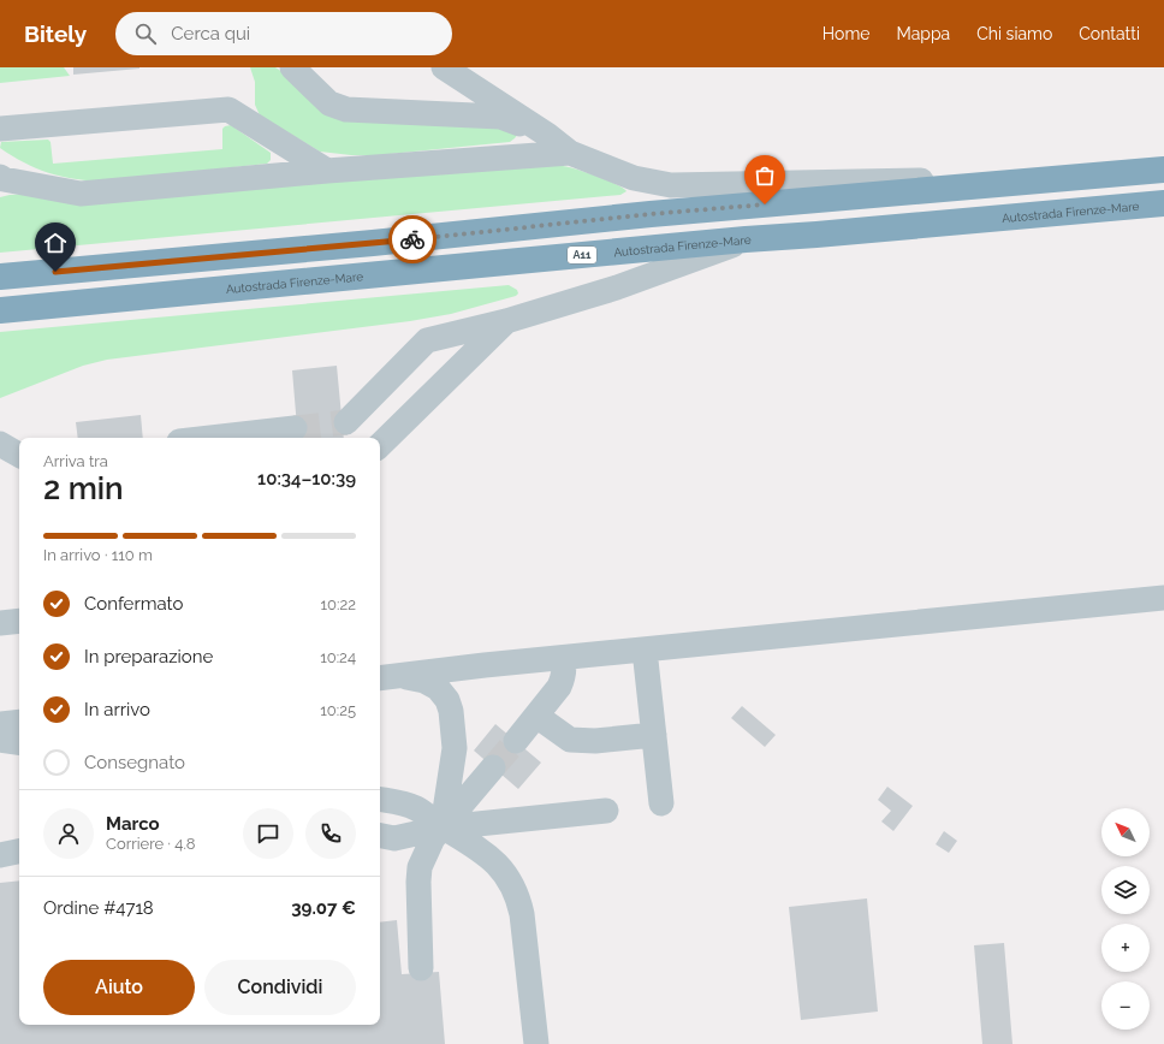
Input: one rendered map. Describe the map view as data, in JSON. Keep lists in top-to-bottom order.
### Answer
{
  "streets": {
    "highway": ["Autostrada Firenze-Mare", "A11"]
  },
  "north": "top left",
  "page": {
    "header": "Bitely",
    "search": "Cerca qui",
    "nav": [
      "Home",
      "Mappa",
      "Chi siamo",
      "Contatti"
    ],
    "heading": ["2 min", "Arriva tra", "10:34–10:39"],
    "panel": [
      "Marco",
      "Corriere · 4.8",
      "Ordine #4718",
      "39.07 €"
    ],
    "bar": "In arrivo · 110 m",
    "list": [
      ["Confermato", "10:22"],
      ["In preparazione", "10:24"],
      ["In arrivo", "10:25"],
      "Consegnato"
    ],
    "map_buttons": ["+", "−"],
    "buttons": ["Aiuto", "Condividi"]
  }
}
